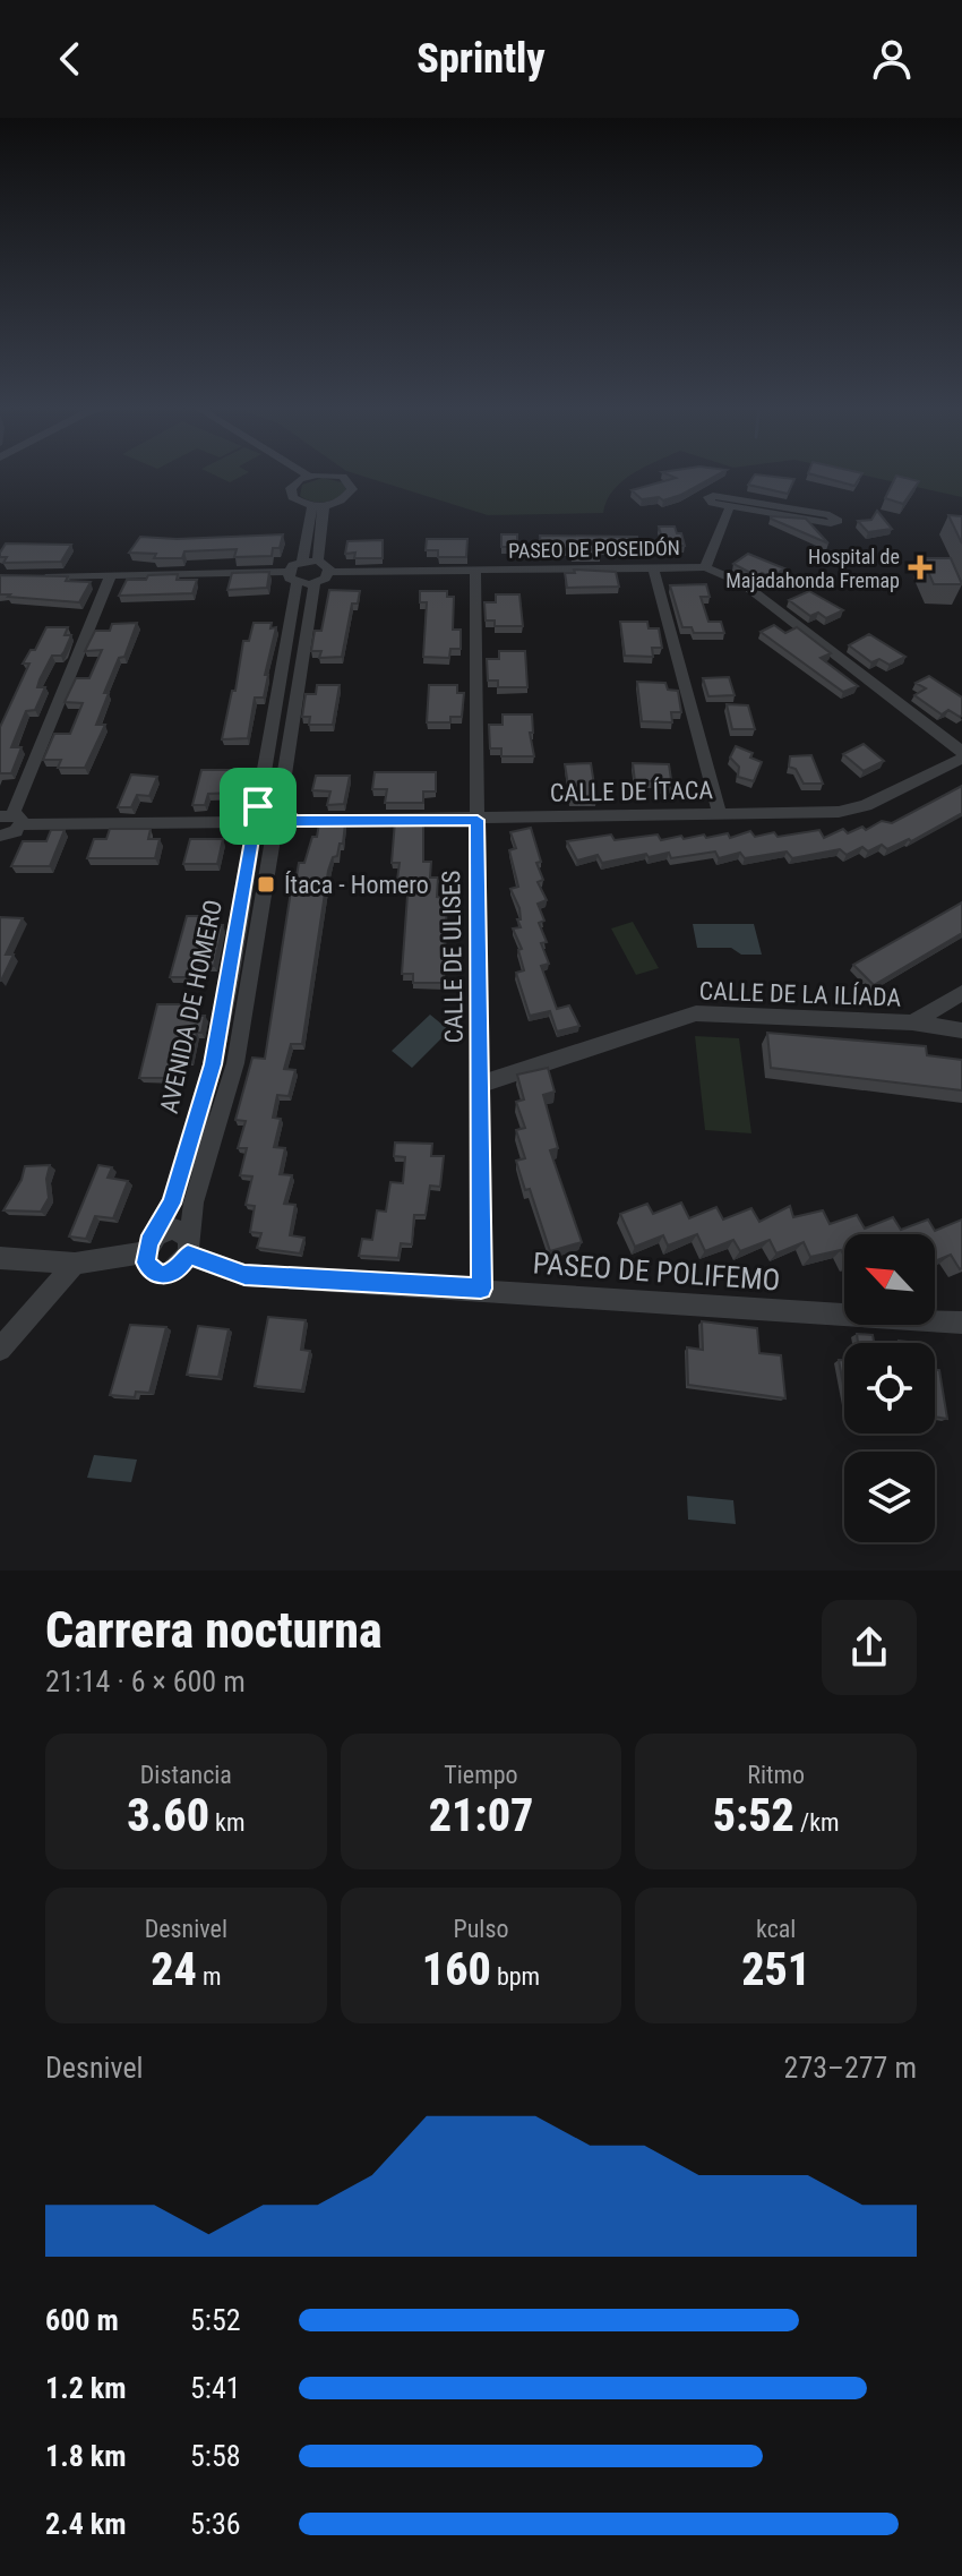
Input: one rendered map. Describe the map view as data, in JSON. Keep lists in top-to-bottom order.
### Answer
{
  "streets": {
    "street": [
      "PASEO DE POSEIDÓN",
      "CALLE DE ÍTACA",
      "CALLE DE ULISES",
      "CALLE DE LA ILÍADA",
      "AVENIDA DE HOMERO",
      "PASEO DE POLIFEMO"
    ]
  },
  "crossings": [
    ["PASEO DE POSEIDÓN", "CALLE DE ÍTACA"],
    ["PASEO DE POSEIDÓN", "CALLE DE ULISES"],
    ["CALLE DE ÍTACA", "CALLE DE ULISES"],
    ["CALLE DE ULISES", "CALLE DE LA ILÍADA"],
    ["CALLE DE ULISES", "PASEO DE POLIFEMO"],
    ["AVENIDA DE HOMERO", "PASEO DE POLIFEMO"]
  ],
  "places": {
    "health": ["Hospital de Majadahonda Fremap"],
    "transit": ["Ítaca - Homero"]
  },
  "north": "top left",
  "page": {
    "header": "Sprintly",
    "heading": ["Carrera nocturna", "21:14 · 6 × 600 m"],
    "stats": [
      ["Distancia", "3.60 km"],
      ["Tiempo", "21:07"],
      ["Ritmo", "5:52 /km"],
      ["Desnivel", "24 m"],
      ["Pulso", "160 bpm"],
      ["kcal", "251"]
    ],
    "chart": ["Desnivel", "273–277 m"],
    "list": [
      {
        "name": "600 m",
        "note": "5:52"
      },
      {
        "name": "1.2 km",
        "note": "5:41"
      },
      {
        "name": "1.8 km",
        "note": "5:58"
      },
      {
        "name": "2.4 km",
        "note": "5:36"
      }
    ]
  }
}
